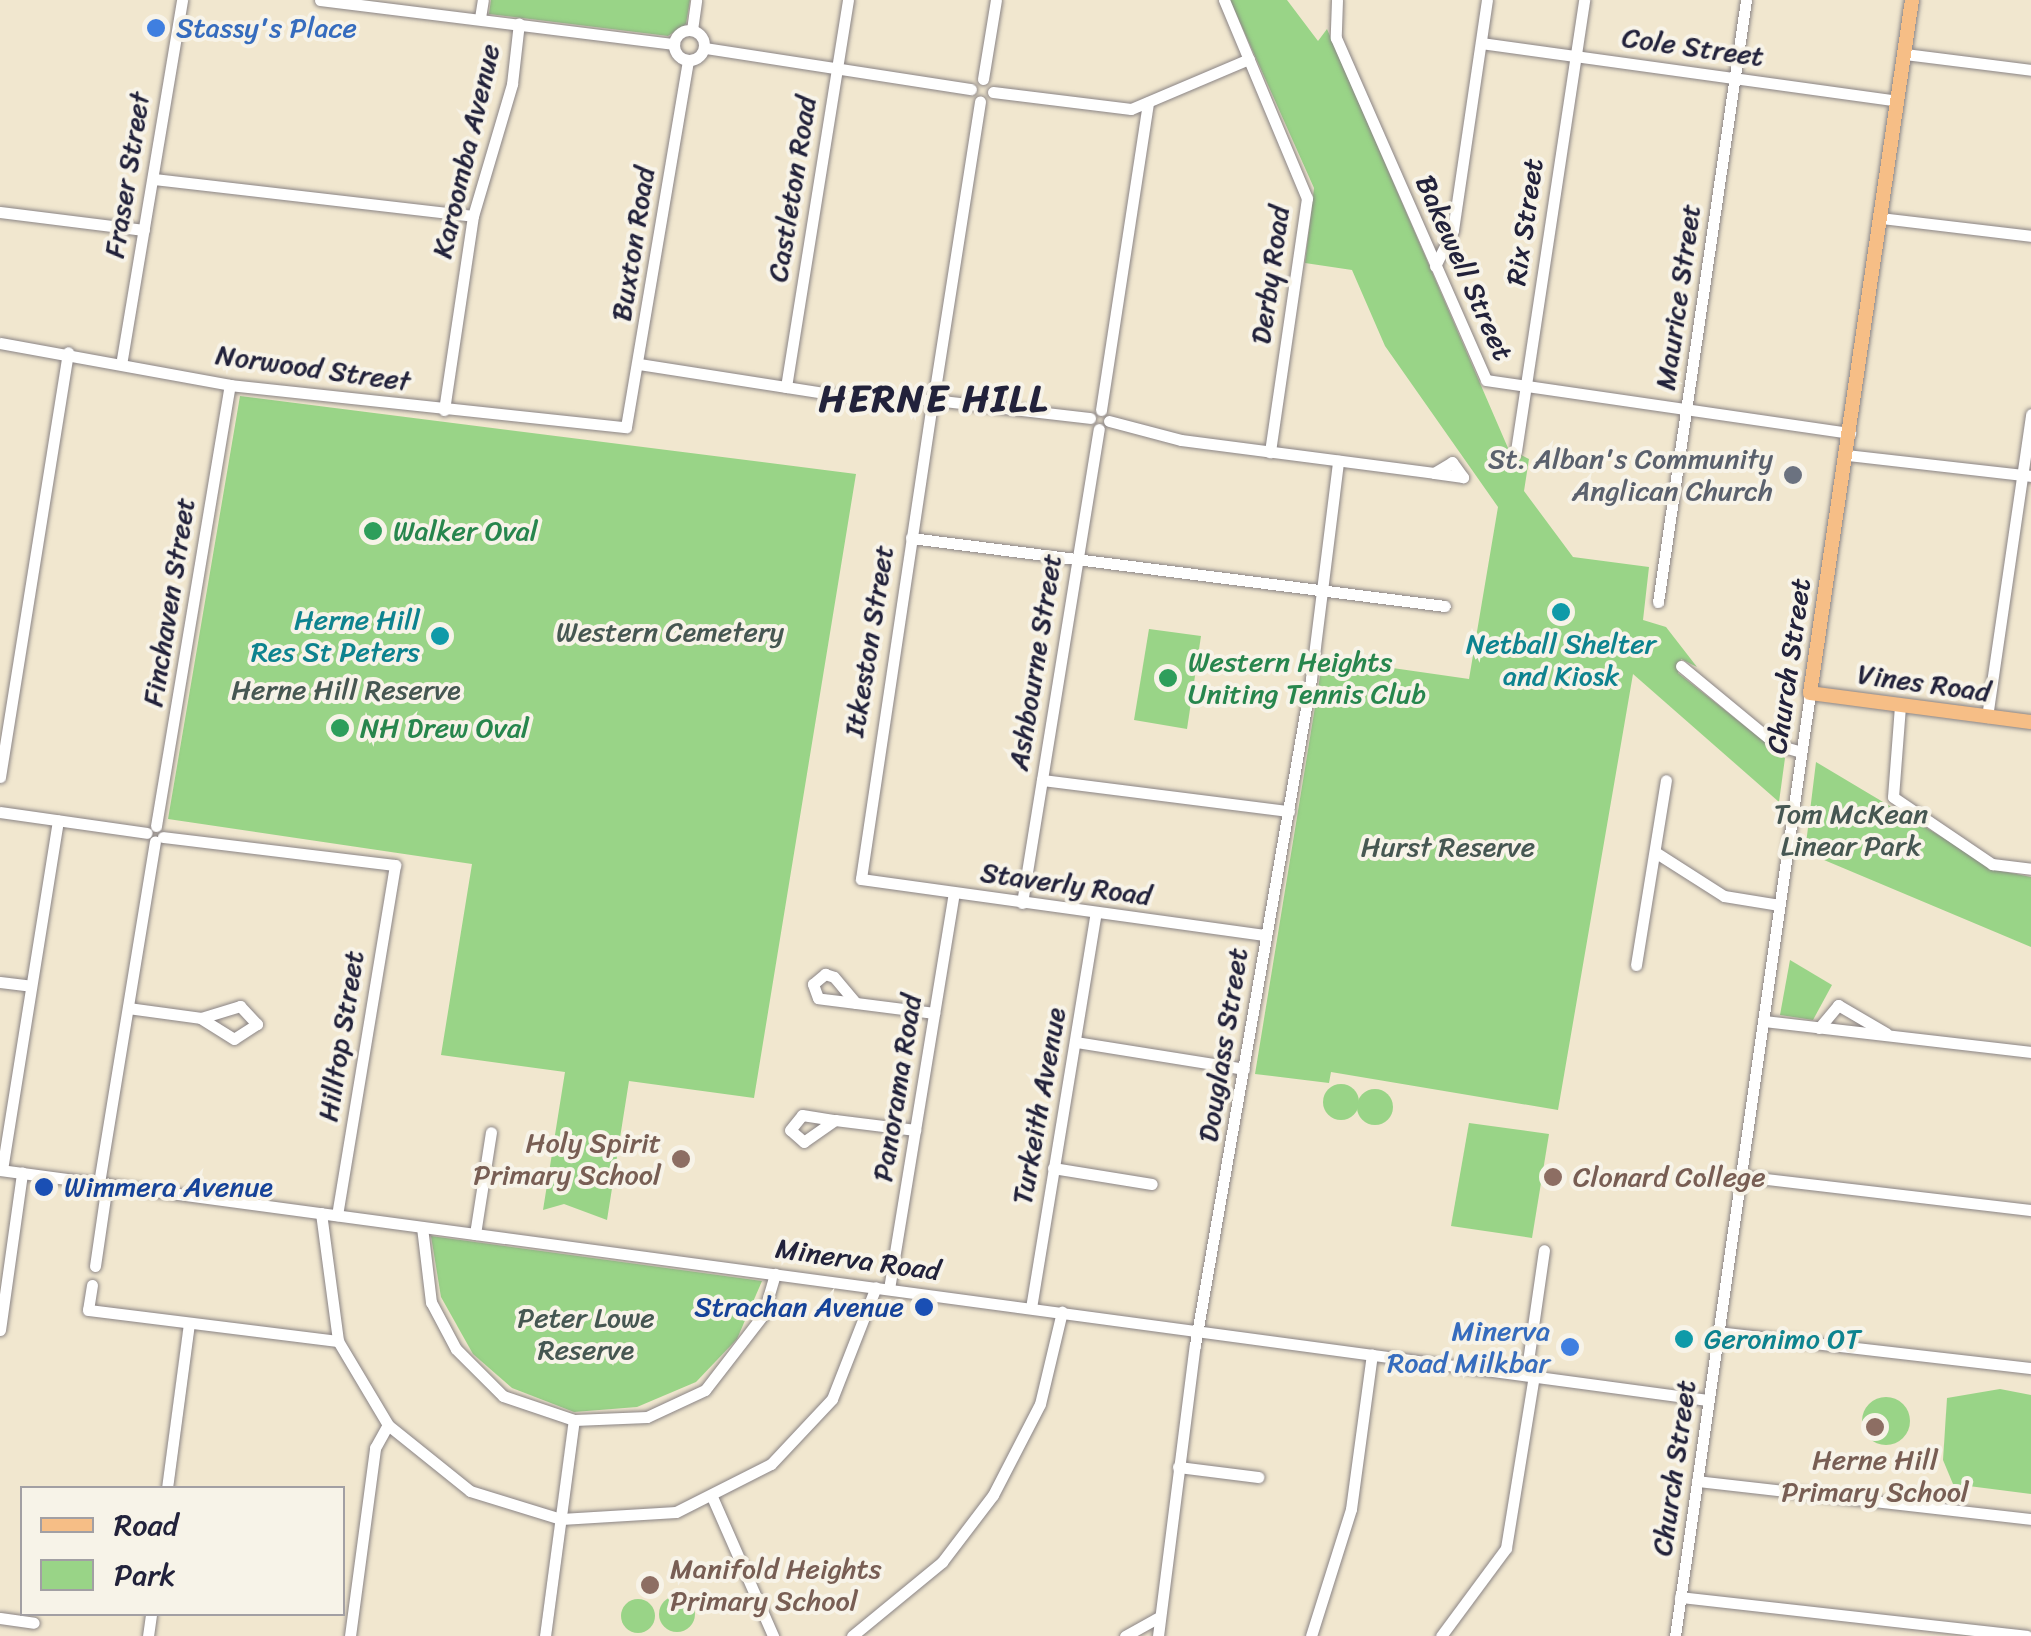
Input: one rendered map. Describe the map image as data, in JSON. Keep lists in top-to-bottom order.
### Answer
{
  "streets": {
    "main road": ["Church Street", "Vines Road"],
    "street": [
      "Cole Street",
      "Karoomba Avenue",
      "Fraser Street",
      "Castleton Road",
      "Rix Street",
      "Buxton Road",
      "Bakewell Street",
      "Derby Road",
      "Maurice Street",
      "Norwood Street",
      "Finchaven Street",
      "Itkeston Street",
      "Ashbourne Street",
      "Staverly Road",
      "Hilltop Street",
      "Douglass Street",
      "Panorama Road",
      "Turkeith Avenue",
      "Minerva Road"
    ]
  },
  "crossings": [
    ["Cole Street", "Rix Street"],
    ["Cole Street", "Maurice Street"],
    ["Cole Street", "Church Street"],
    ["Karoomba Avenue", "Norwood Street"],
    ["Fraser Street", "Norwood Street"],
    ["Rix Street", "Bakewell Street"],
    ["Buxton Road", "Norwood Street"],
    ["Bakewell Street", "Maurice Street"],
    ["Bakewell Street", "Church Street"],
    ["Norwood Street", "Finchaven Street"],
    ["Finchaven Street", "Hilltop Street"],
    ["Finchaven Street", "Minerva Road"],
    ["Itkeston Street", "Staverly Road"],
    ["Ashbourne Street", "Staverly Road"],
    ["Church Street", "Vines Road"],
    ["Church Street", "Minerva Road"],
    ["Staverly Road", "Douglass Street"],
    ["Staverly Road", "Panorama Road"],
    ["Staverly Road", "Turkeith Avenue"],
    ["Hilltop Street", "Minerva Road"],
    ["Douglass Street", "Minerva Road"],
    ["Panorama Road", "Minerva Road"],
    ["Turkeith Avenue", "Minerva Road"]
  ],
  "districts": ["HERNE HILL"],
  "parks": [
    "Western Cemetery",
    "Herne Hill Reserve",
    "Tom McKean Linear Park",
    "Hurst Reserve",
    "Peter Lowe Reserve"
  ],
  "places": [
    "Stassy's Place",
    "St. Alban's Community Anglican Church",
    "Walker Oval",
    "Netball Shelter and Kiosk",
    "Herne Hill Res St Peters",
    "Western Heights Uniting Tennis Club",
    "NH Drew Oval",
    "Holy Spirit Primary School",
    "Clonard College",
    "Wimmera Avenue",
    "Strachan Avenue",
    "Geronimo OT",
    "Minerva Road Milkbar",
    "Herne Hill Primary School",
    "Manifold Heights Primary School"
  ],
  "legend": ["Road", "Park"]
}
